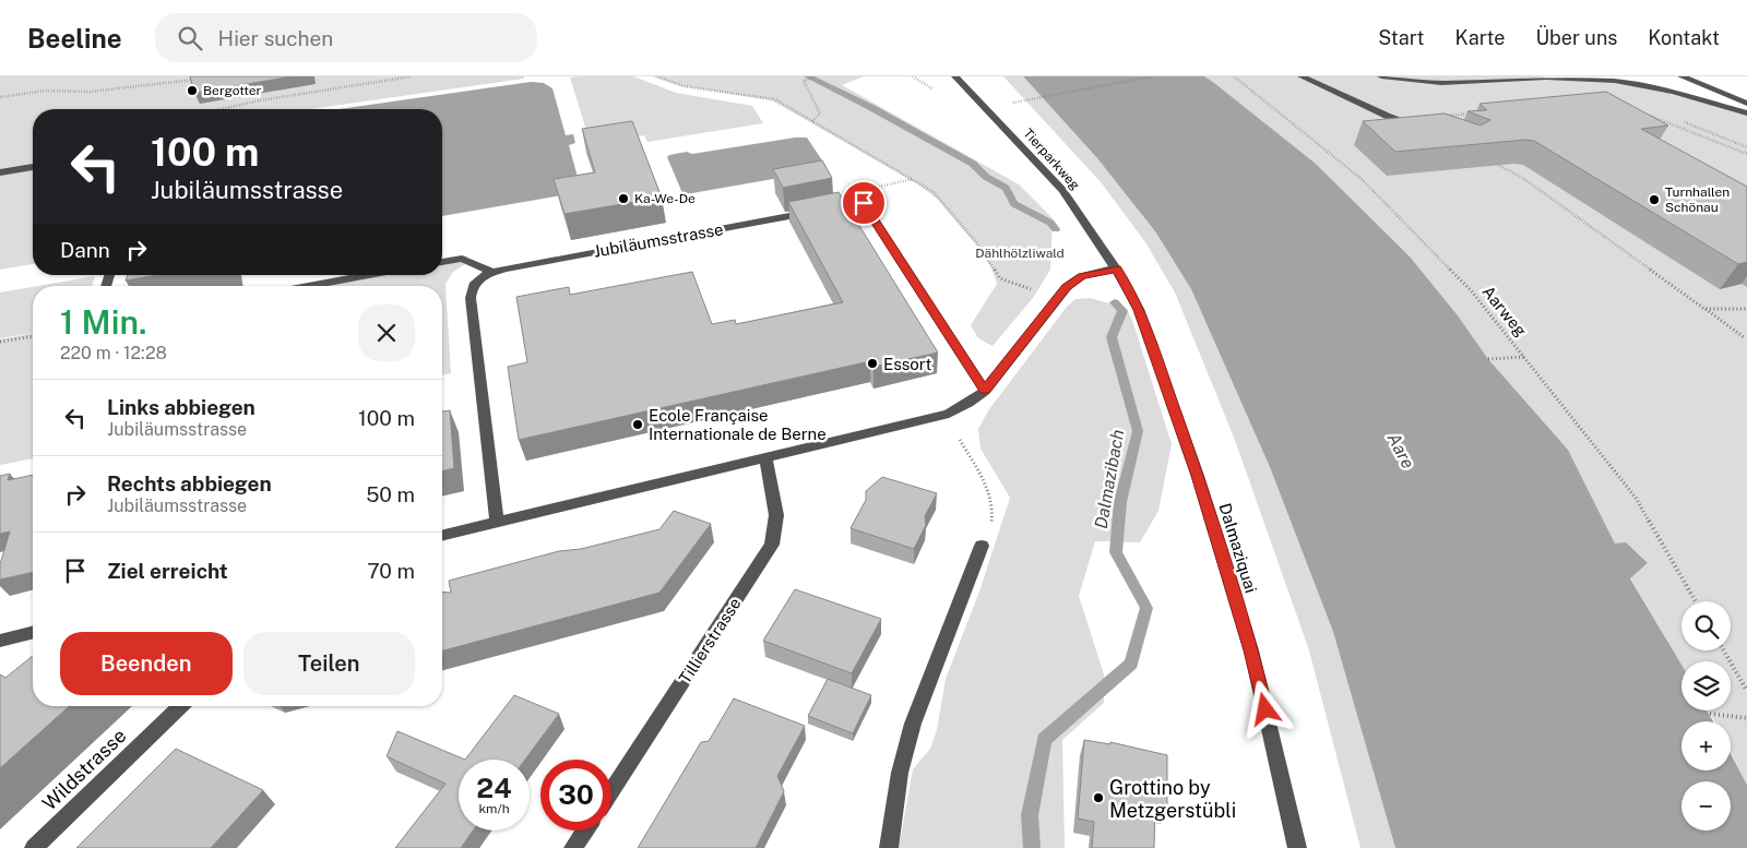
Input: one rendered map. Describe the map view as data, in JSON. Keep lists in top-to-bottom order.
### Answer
{
  "streets": {
    "street": [
      "Tierparkweg",
      "Jubiläumsstrasse",
      "Dalmaziquai",
      "Tillierstrasse",
      "Wildstrasse"
    ],
    "path": ["Aarweg"]
  },
  "crossings": [
    ["Tierparkweg", "Dalmaziquai"]
  ],
  "water": ["Aare", "Dalmazibach"],
  "parks": ["Dählhölzliwald"],
  "places": [
    "Bergotter",
    "Ka-We-De",
    "Turnhallen Schönau",
    "Essort",
    "Ecole Française Internationale de Berne",
    "Grottino by Metzgerstübli"
  ],
  "page": {
    "header": "Beeline",
    "search": "Hier suchen",
    "nav": [
      "Start",
      "Karte",
      "Über uns",
      "Kontakt"
    ],
    "turn": ["100 m", "Jubiläumsstrasse"],
    "then": "Dann",
    "heading": ["1 Min.", "220 m · 12:28"],
    "list": [
      {
        "name": "Links abbiegen",
        "note": "Jubiläumsstrasse",
        "value": "100 m"
      },
      {
        "name": "Rechts abbiegen",
        "note": "Jubiläumsstrasse",
        "value": "50 m"
      },
      {
        "name": "Ziel erreicht",
        "value": "70 m"
      }
    ],
    "map_buttons": ["+", "−"],
    "buttons": ["Beenden", "Teilen"],
    "speed": "24 km/h",
    "limit": "30"
  }
}
